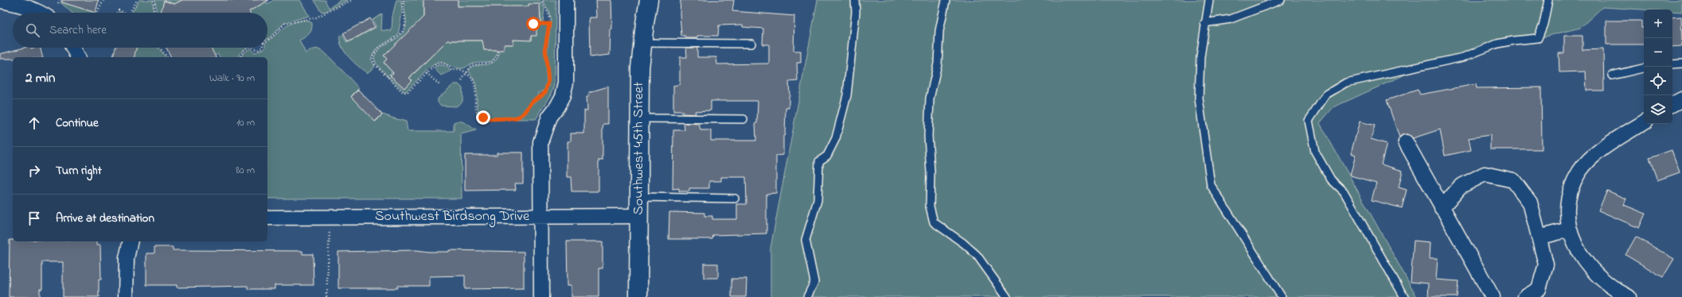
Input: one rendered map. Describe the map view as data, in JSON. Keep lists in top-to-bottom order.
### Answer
{
  "streets": {
    "street": ["Southwest 45th Street", "Southwest Birdsong Drive"]
  },
  "crossings": [
    ["Southwest 45th Street", "Southwest Birdsong Drive"]
  ],
  "page": {
    "map_buttons": ["+", "−"],
    "search": "Search here",
    "heading": ["2 min", "Walk · 90 m"],
    "list": [
      ["Continue", "10 m"],
      ["Turn right", "80 m"],
      "Arrive at destination"
    ]
  }
}
